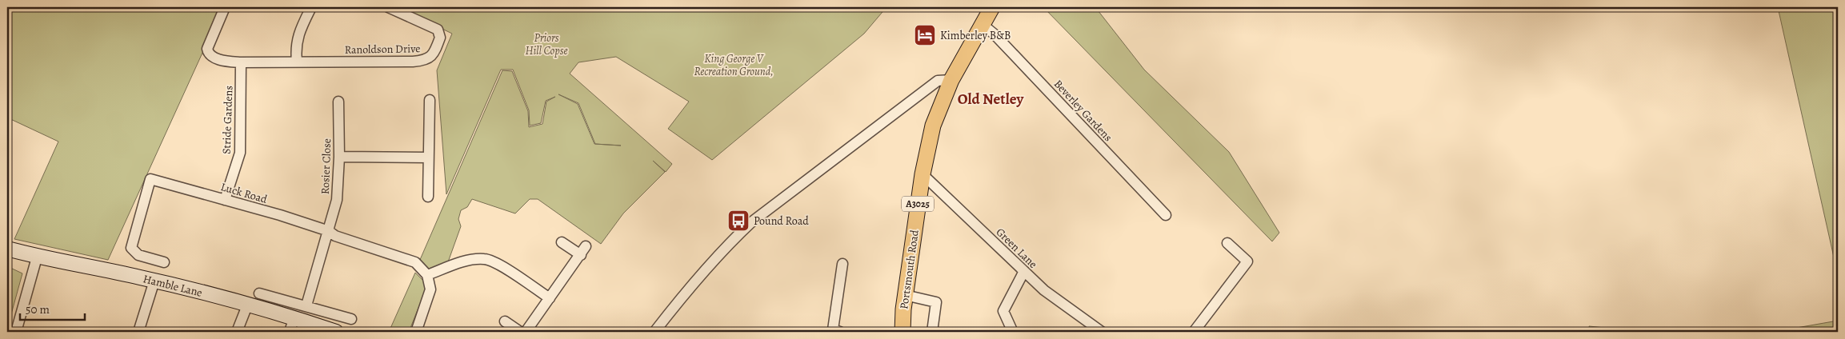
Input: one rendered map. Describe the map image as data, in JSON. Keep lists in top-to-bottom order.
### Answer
{
  "streets": {
    "main road": ["A3025", "Portsmouth Road", "Hamble Lane"],
    "street": [
      "Ranoldson Drive",
      "Beverley Gardens",
      "Stride Gardens",
      "Rosier Close",
      "Luck Road",
      "Green Lane"
    ]
  },
  "crossings": [
    ["Ranoldson Drive", "Stride Gardens"],
    ["Beverley Gardens", "Portsmouth Road"],
    ["Stride Gardens", "Luck Road"],
    ["Rosier Close", "Luck Road"],
    ["Green Lane", "Portsmouth Road"]
  ],
  "districts": ["Old Netley"],
  "parks": ["Priors Hill Copse", "King George V Recreation Ground,"],
  "places": {
    "hotel": ["Kimberley B&B"],
    "bus stop": ["Pound Road"]
  },
  "scale_bar": "50 m"
}
